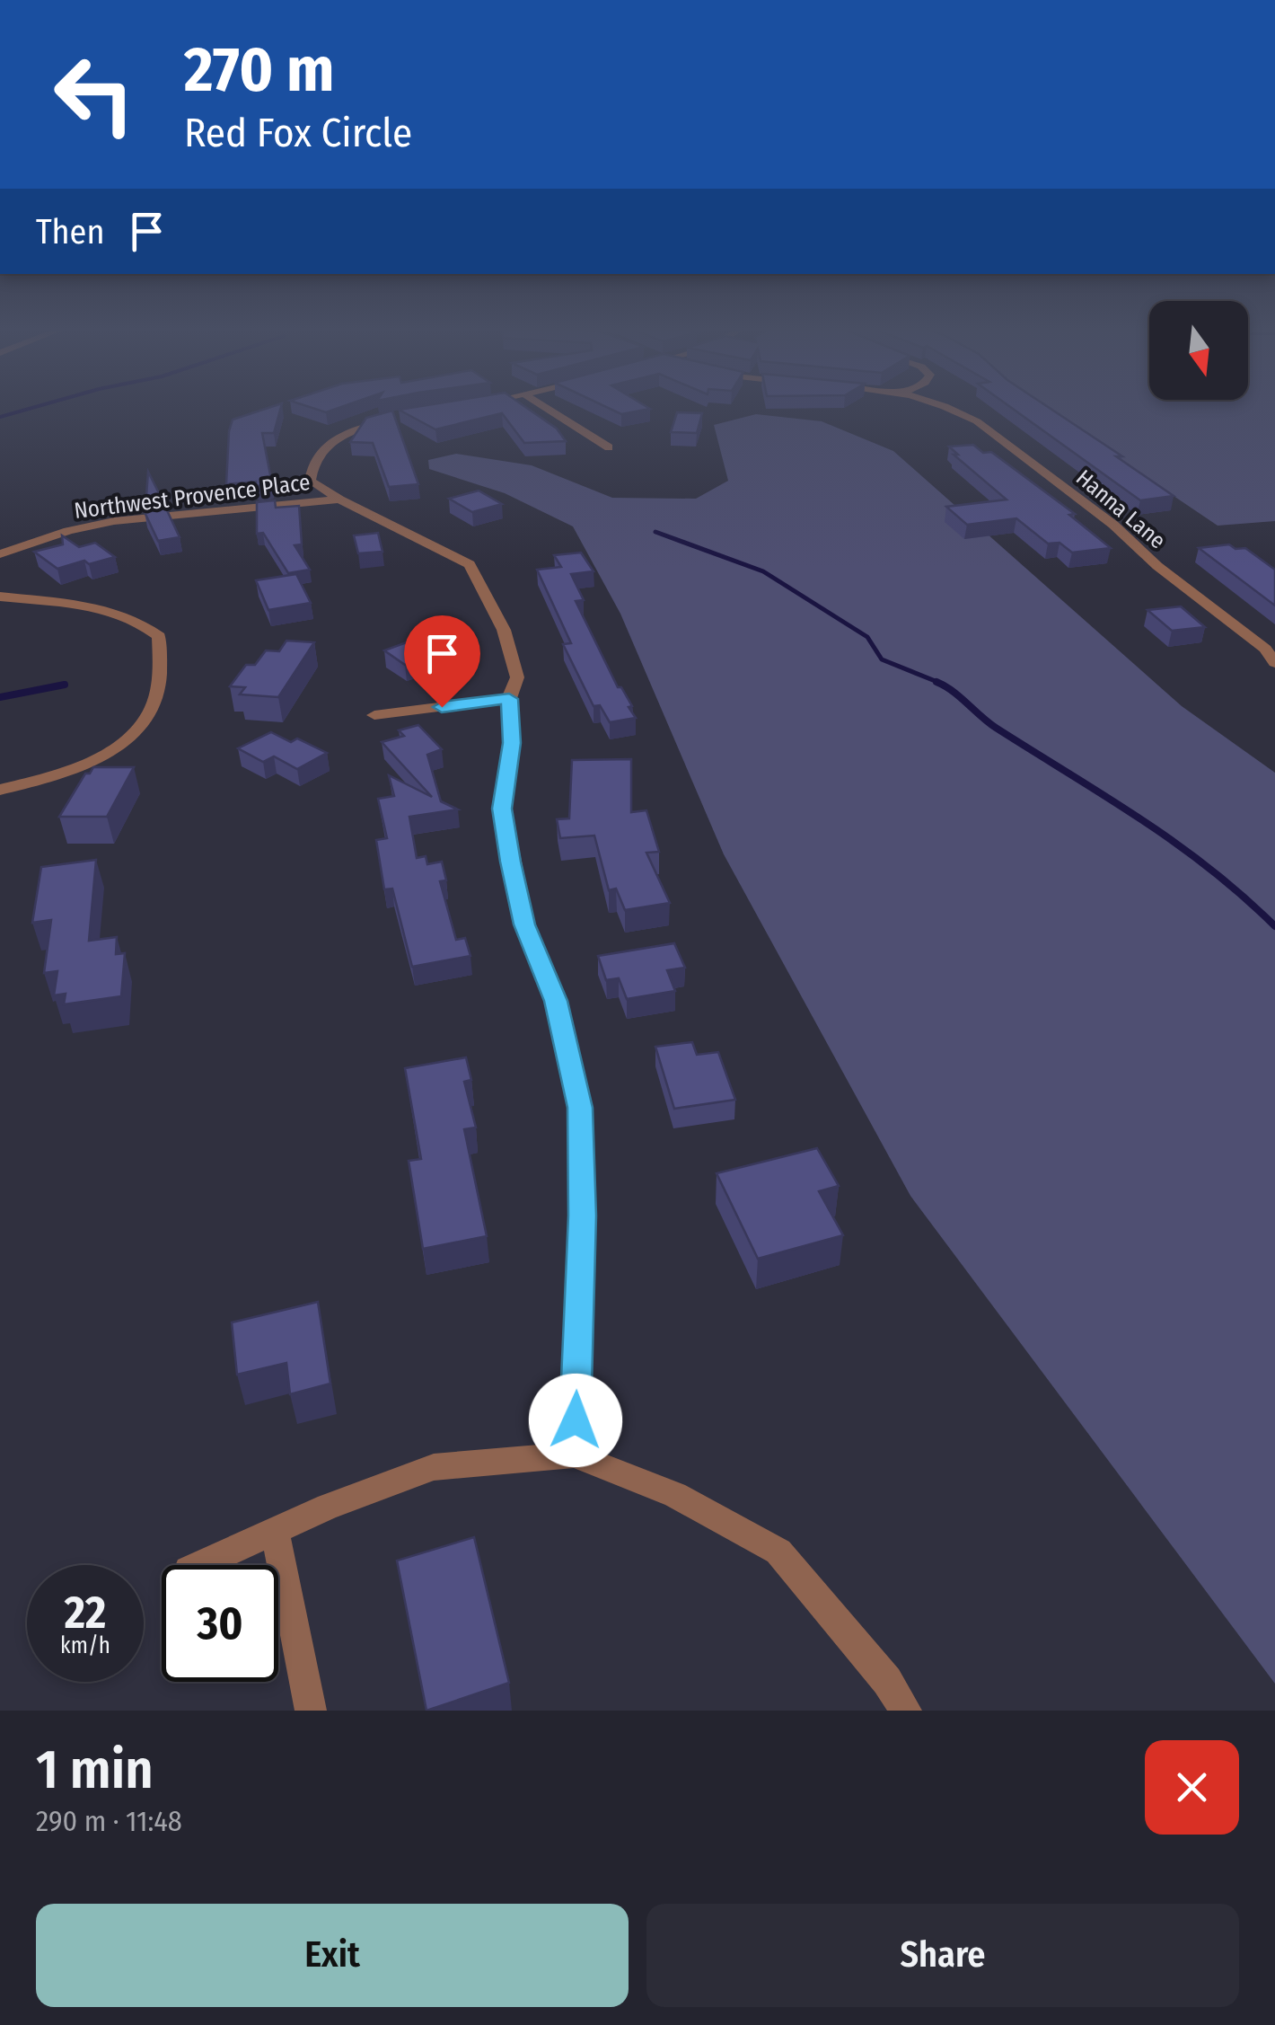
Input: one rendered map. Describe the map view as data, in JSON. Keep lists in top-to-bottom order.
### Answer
{
  "streets": {
    "street": ["Northwest Provence Place", "Hanna Lane"]
  },
  "north": "bottom",
  "page": {
    "turn": ["270 m", "Red Fox Circle"],
    "then": "Then",
    "speed": "22 km/h",
    "limit": "30",
    "heading": ["1 min", "290 m · 11:48"],
    "buttons": ["Exit", "Share"]
  }
}
